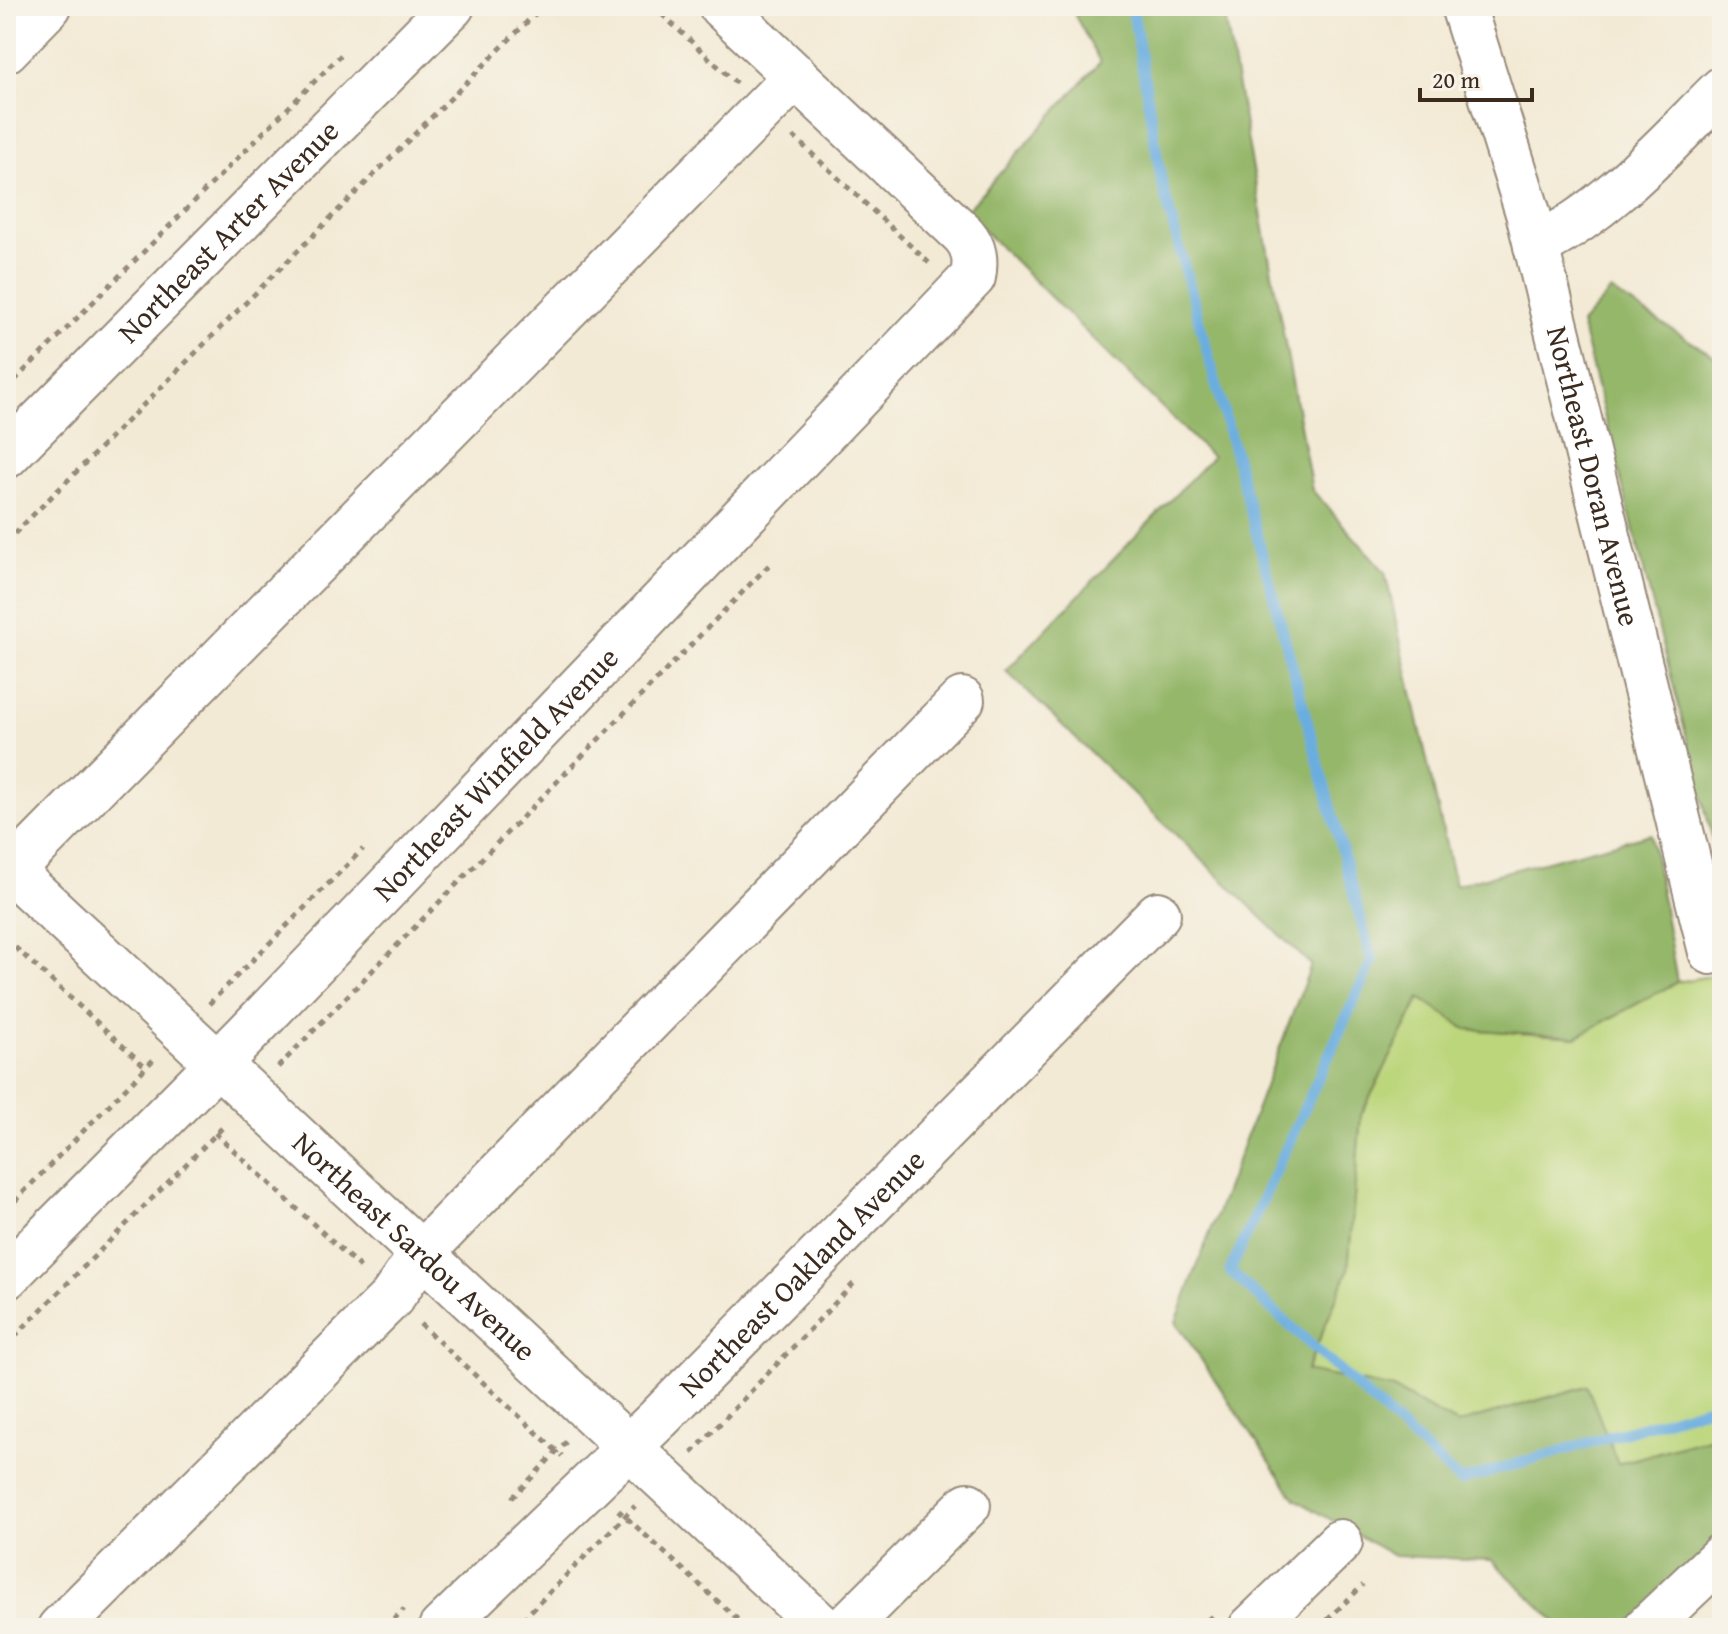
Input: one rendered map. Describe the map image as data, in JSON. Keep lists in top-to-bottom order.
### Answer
{
  "streets": {
    "street": [
      "Northeast Arter Avenue",
      "Northeast Doran Avenue",
      "Northeast Winfield Avenue",
      "Northeast Sardou Avenue",
      "Northeast Oakland Avenue"
    ]
  },
  "crossings": [
    ["Northeast Winfield Avenue", "Northeast Sardou Avenue"],
    ["Northeast Sardou Avenue", "Northeast Oakland Avenue"]
  ],
  "scale_bar": "20 m"
}
